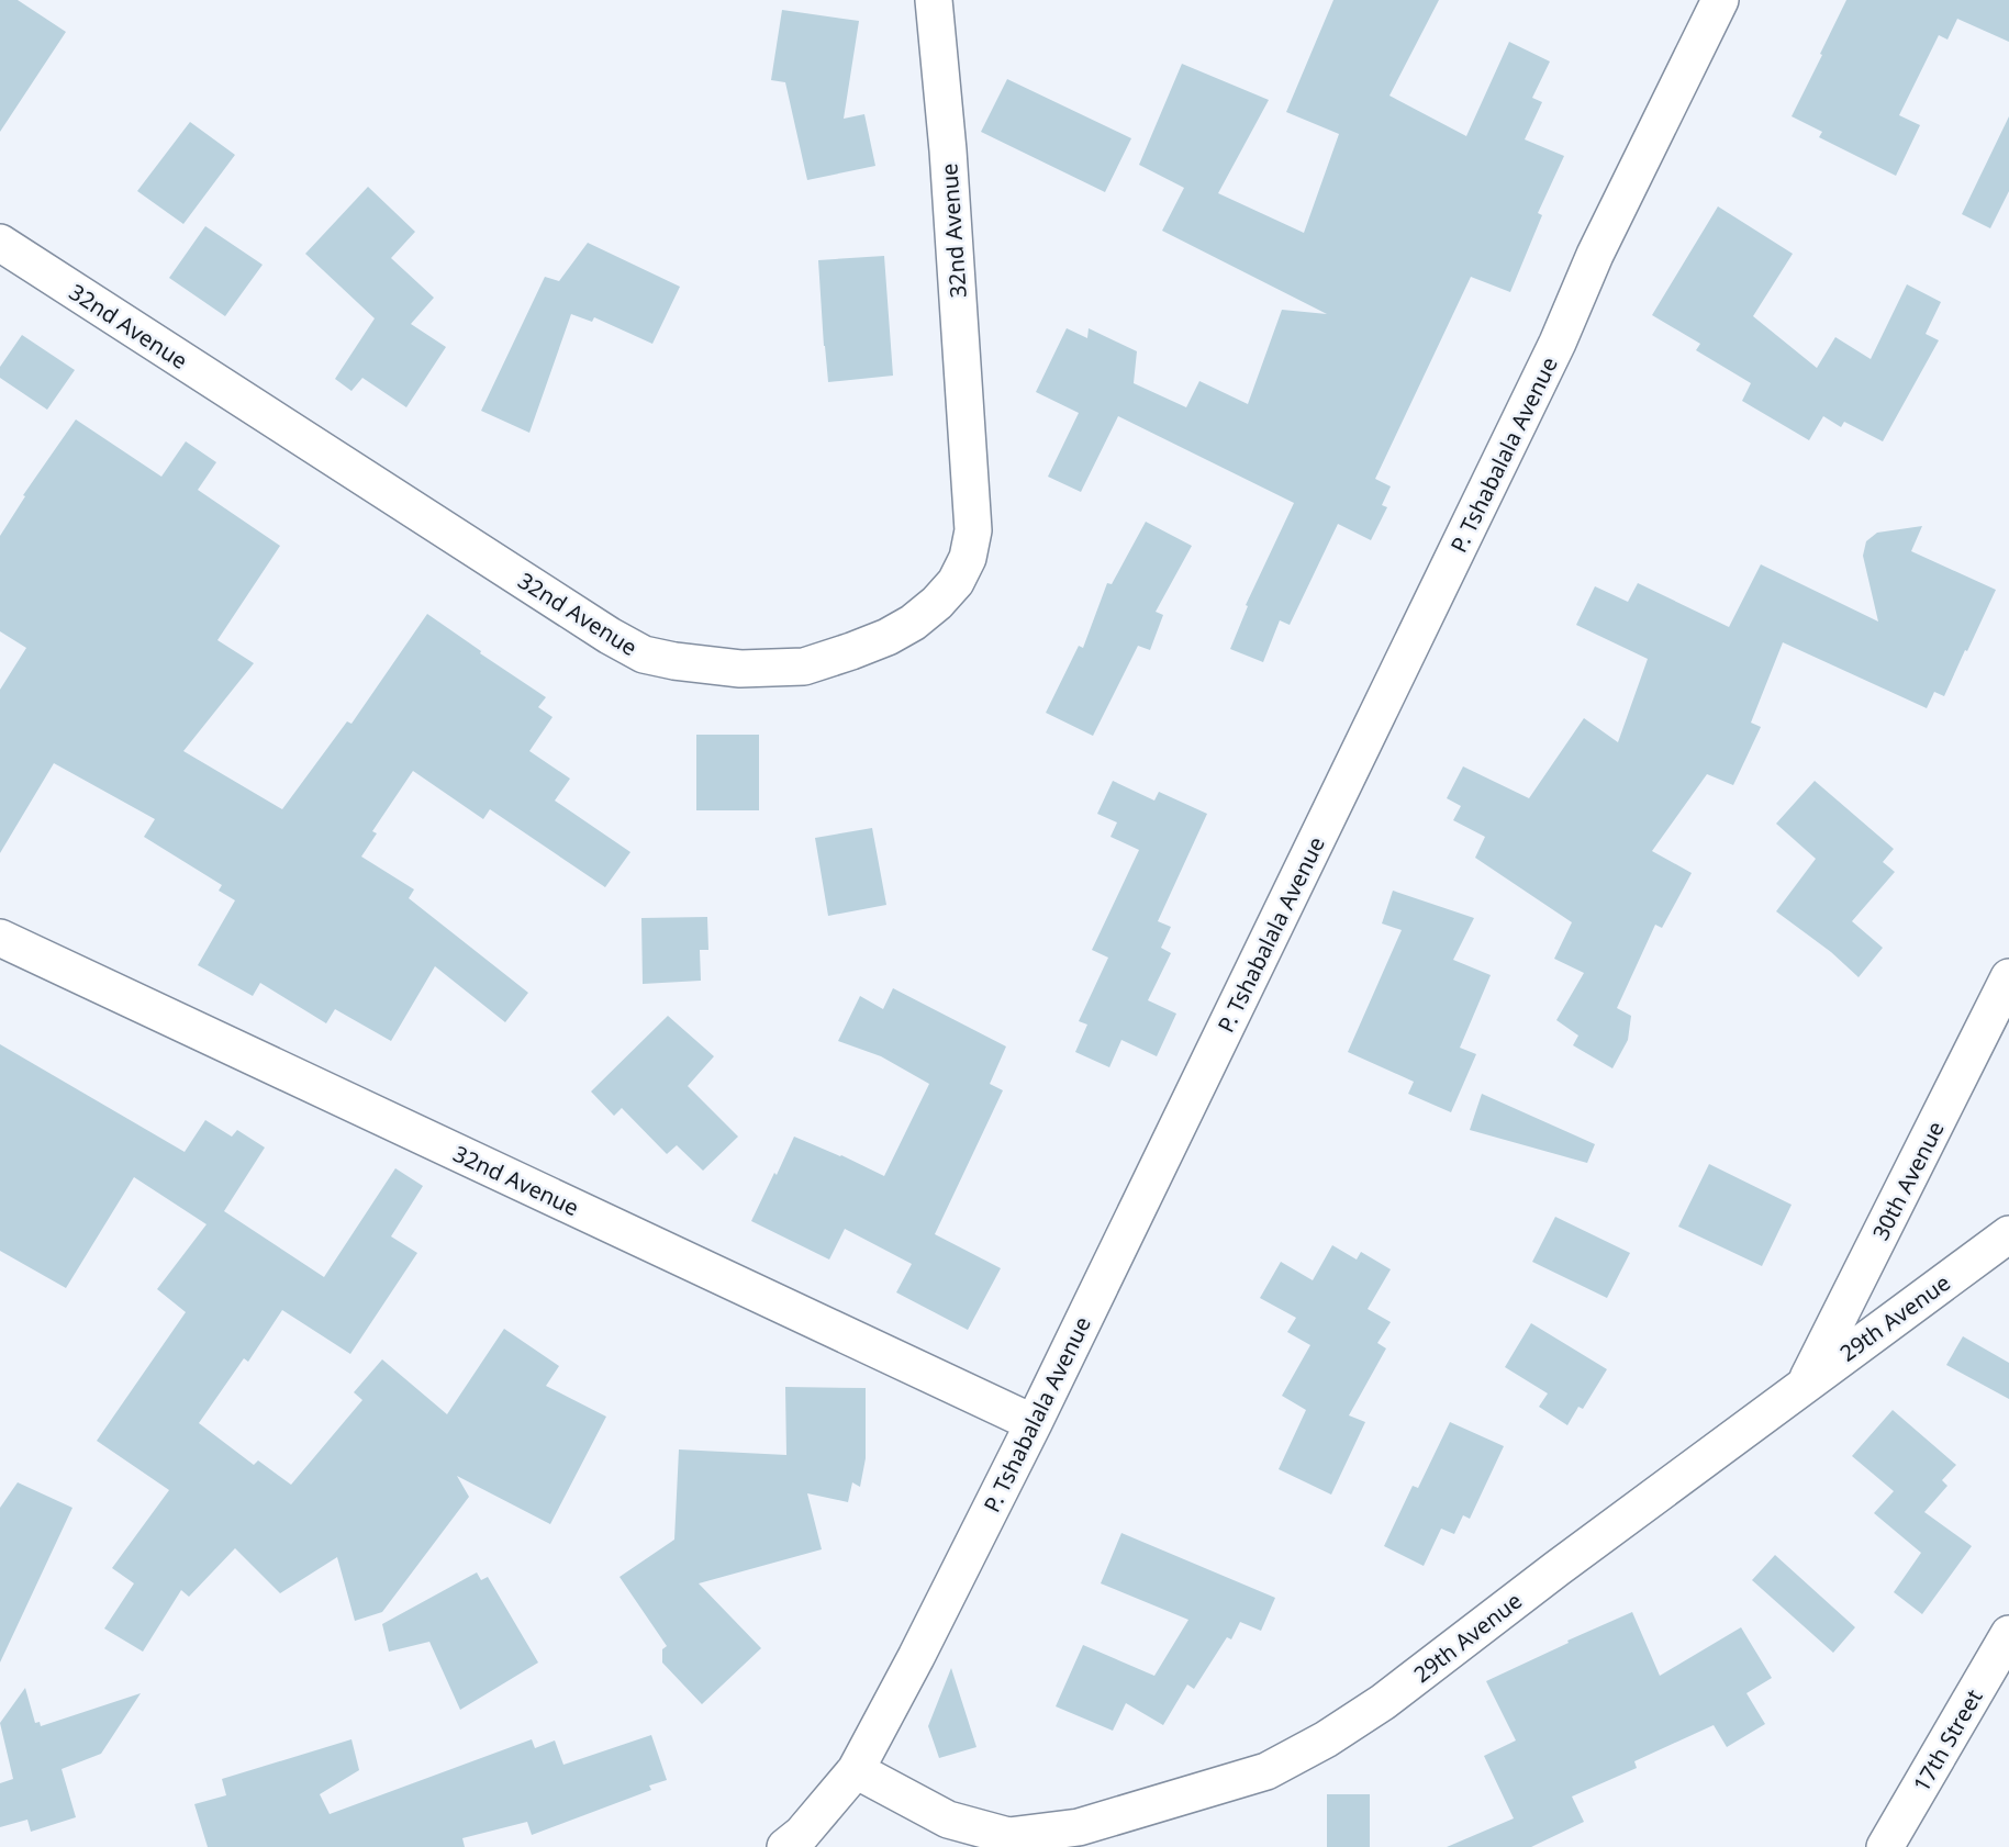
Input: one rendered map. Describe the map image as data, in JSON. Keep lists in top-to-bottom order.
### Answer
{
  "streets": {
    "street": [
      "32nd Avenue",
      "P. Tshabalala Avenue",
      "30th Avenue",
      "29th Avenue",
      "17th Street"
    ]
  },
  "crossings": [
    ["32nd Avenue", "P. Tshabalala Avenue"],
    ["P. Tshabalala Avenue", "29th Avenue"],
    ["30th Avenue", "29th Avenue"]
  ]
}
